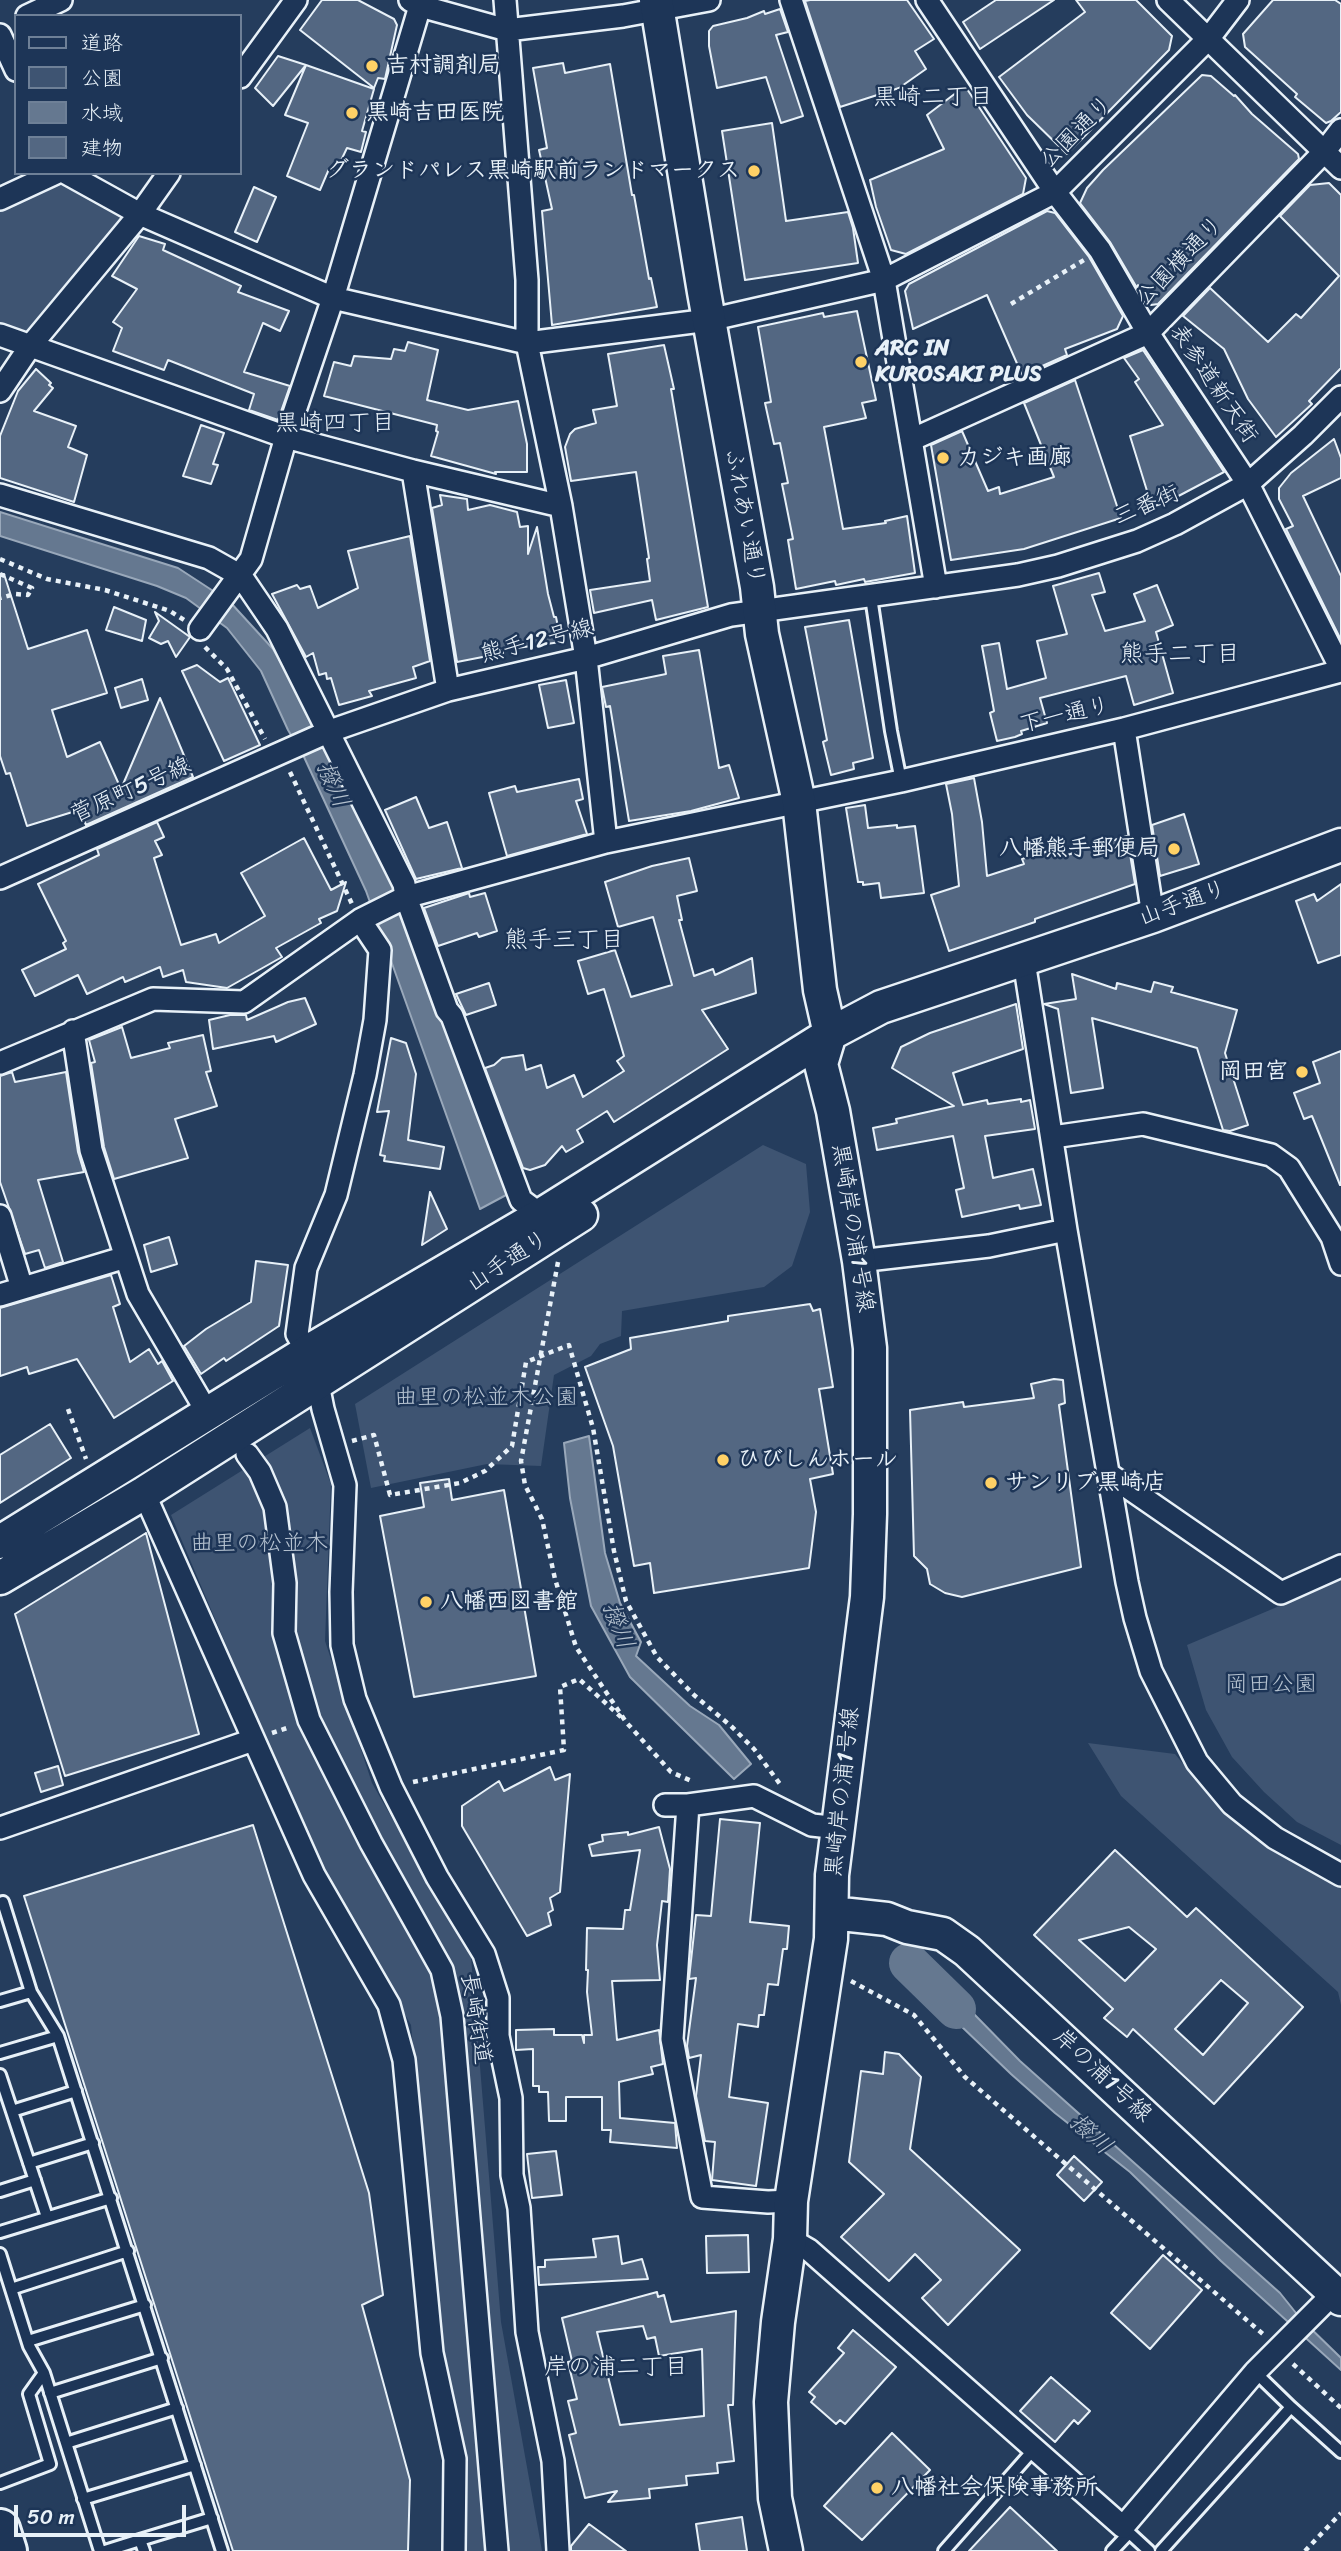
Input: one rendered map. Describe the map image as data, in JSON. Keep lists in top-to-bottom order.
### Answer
{
  "streets": {
    "street": [
      "公園通り",
      "公園横通り",
      "表参道新天街",
      "三番街",
      "ふれあい通り",
      "熊手12号線",
      "下一通り",
      "菅原町5号線",
      "山手通り",
      "黒崎岸の浦1号線",
      "長崎街道",
      "岸の浦1号線"
    ]
  },
  "crossings": [
    ["公園通り", "表参道新天街"],
    ["公園通り", "ふれあい通り"],
    ["公園横通り", "表参道新天街"],
    ["表参道新天街", "三番街"],
    ["表参道新天街", "下一通り"],
    ["三番街", "ふれあい通り"],
    ["三番街", "熊手12号線"],
    ["ふれあい通り", "熊手12号線"],
    ["ふれあい通り", "下一通り"],
    ["ふれあい通り", "山手通り"],
    ["熊手12号線", "菅原町5号線"],
    ["山手通り", "黒崎岸の浦1号線"],
    ["黒崎岸の浦1号線", "岸の浦1号線"]
  ],
  "districts": [
    "黒崎二丁目",
    "黒崎四丁目",
    "熊手二丁目",
    "熊手三丁目",
    "岸の浦二丁目"
  ],
  "water": ["撥川"],
  "parks": ["曲里の松並木公園", "曲里の松並木", "岡田公園"],
  "places": [
    "吉村調剤局",
    "黒崎吉田医院",
    "グランドパレス黒崎駅前ランドマークス",
    "ARC IN KUROSAKI PLUS",
    "カジキ画廊",
    "八幡熊手郵便局",
    "岡田宮",
    "ひびしんホール",
    "サンリブ黒崎店",
    "八幡西図書館",
    "八幡社会保険事務所"
  ],
  "legend": [
    "道路",
    "公園",
    "水域",
    "建物"
  ],
  "scale_bar": "50 m"
}
